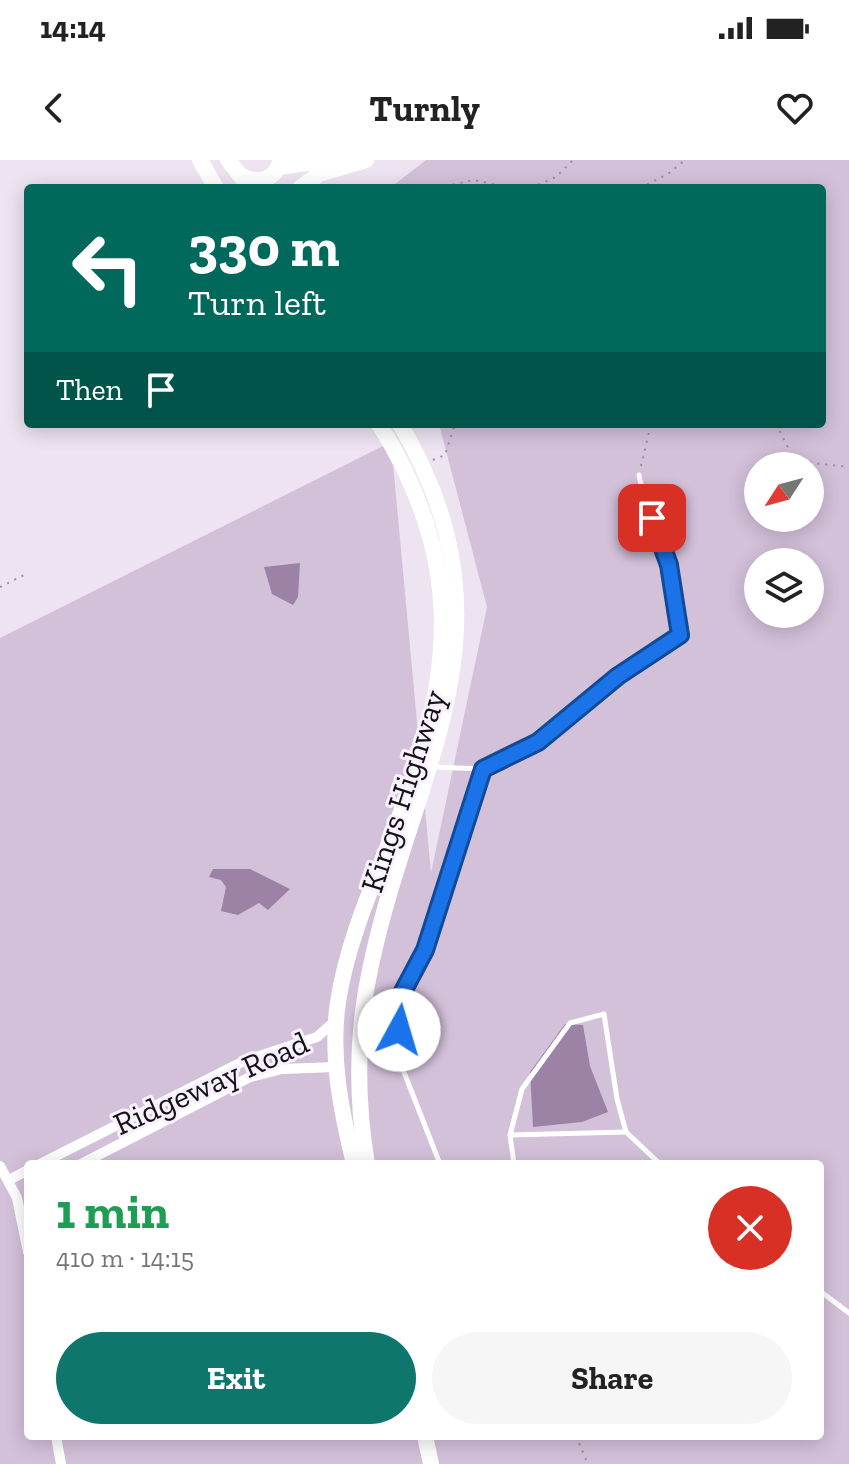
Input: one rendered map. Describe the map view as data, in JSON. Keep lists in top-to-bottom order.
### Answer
{
  "streets": {
    "highway": ["Kings Highway"],
    "street": ["Ridgeway Road"]
  },
  "crossings": [
    ["Kings Highway", "Ridgeway Road"]
  ],
  "north": "bottom left",
  "page": {
    "status": "14:14",
    "header": "Turnly",
    "turn": ["330 m", "Turn left"],
    "then": "Then",
    "heading": ["1 min", "410 m · 14:15"],
    "buttons": ["Exit", "Share"]
  }
}
